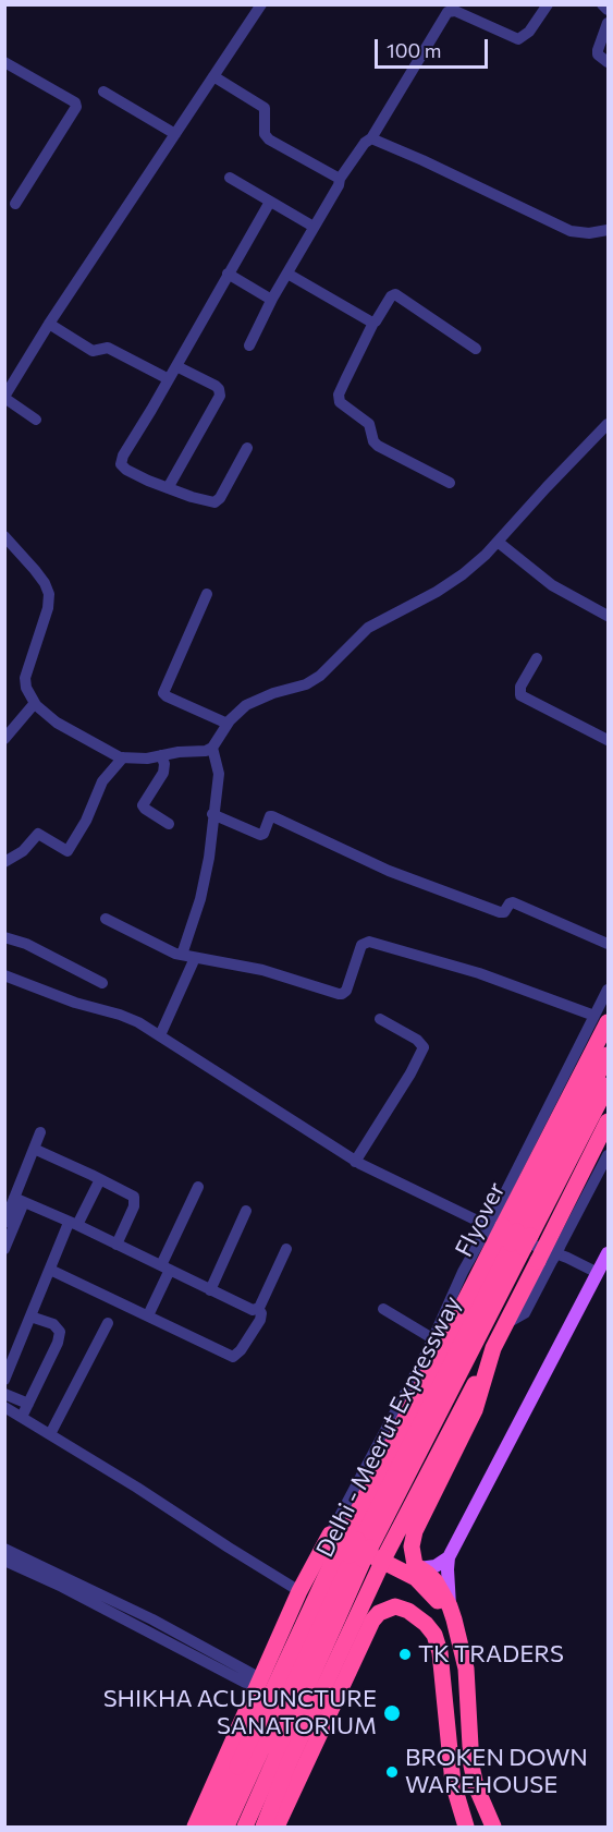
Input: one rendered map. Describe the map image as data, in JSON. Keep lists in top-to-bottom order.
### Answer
{
  "streets": {
    "highway": ["Flyover", "Delhi - Meerut Expressway"]
  },
  "places": ["TK TRADERS", "SHIKHA ACUPUNCTURE SANATORIUM", "BROKEN DOWN WAREHOUSE"],
  "scale_bar": "100 m"
}
